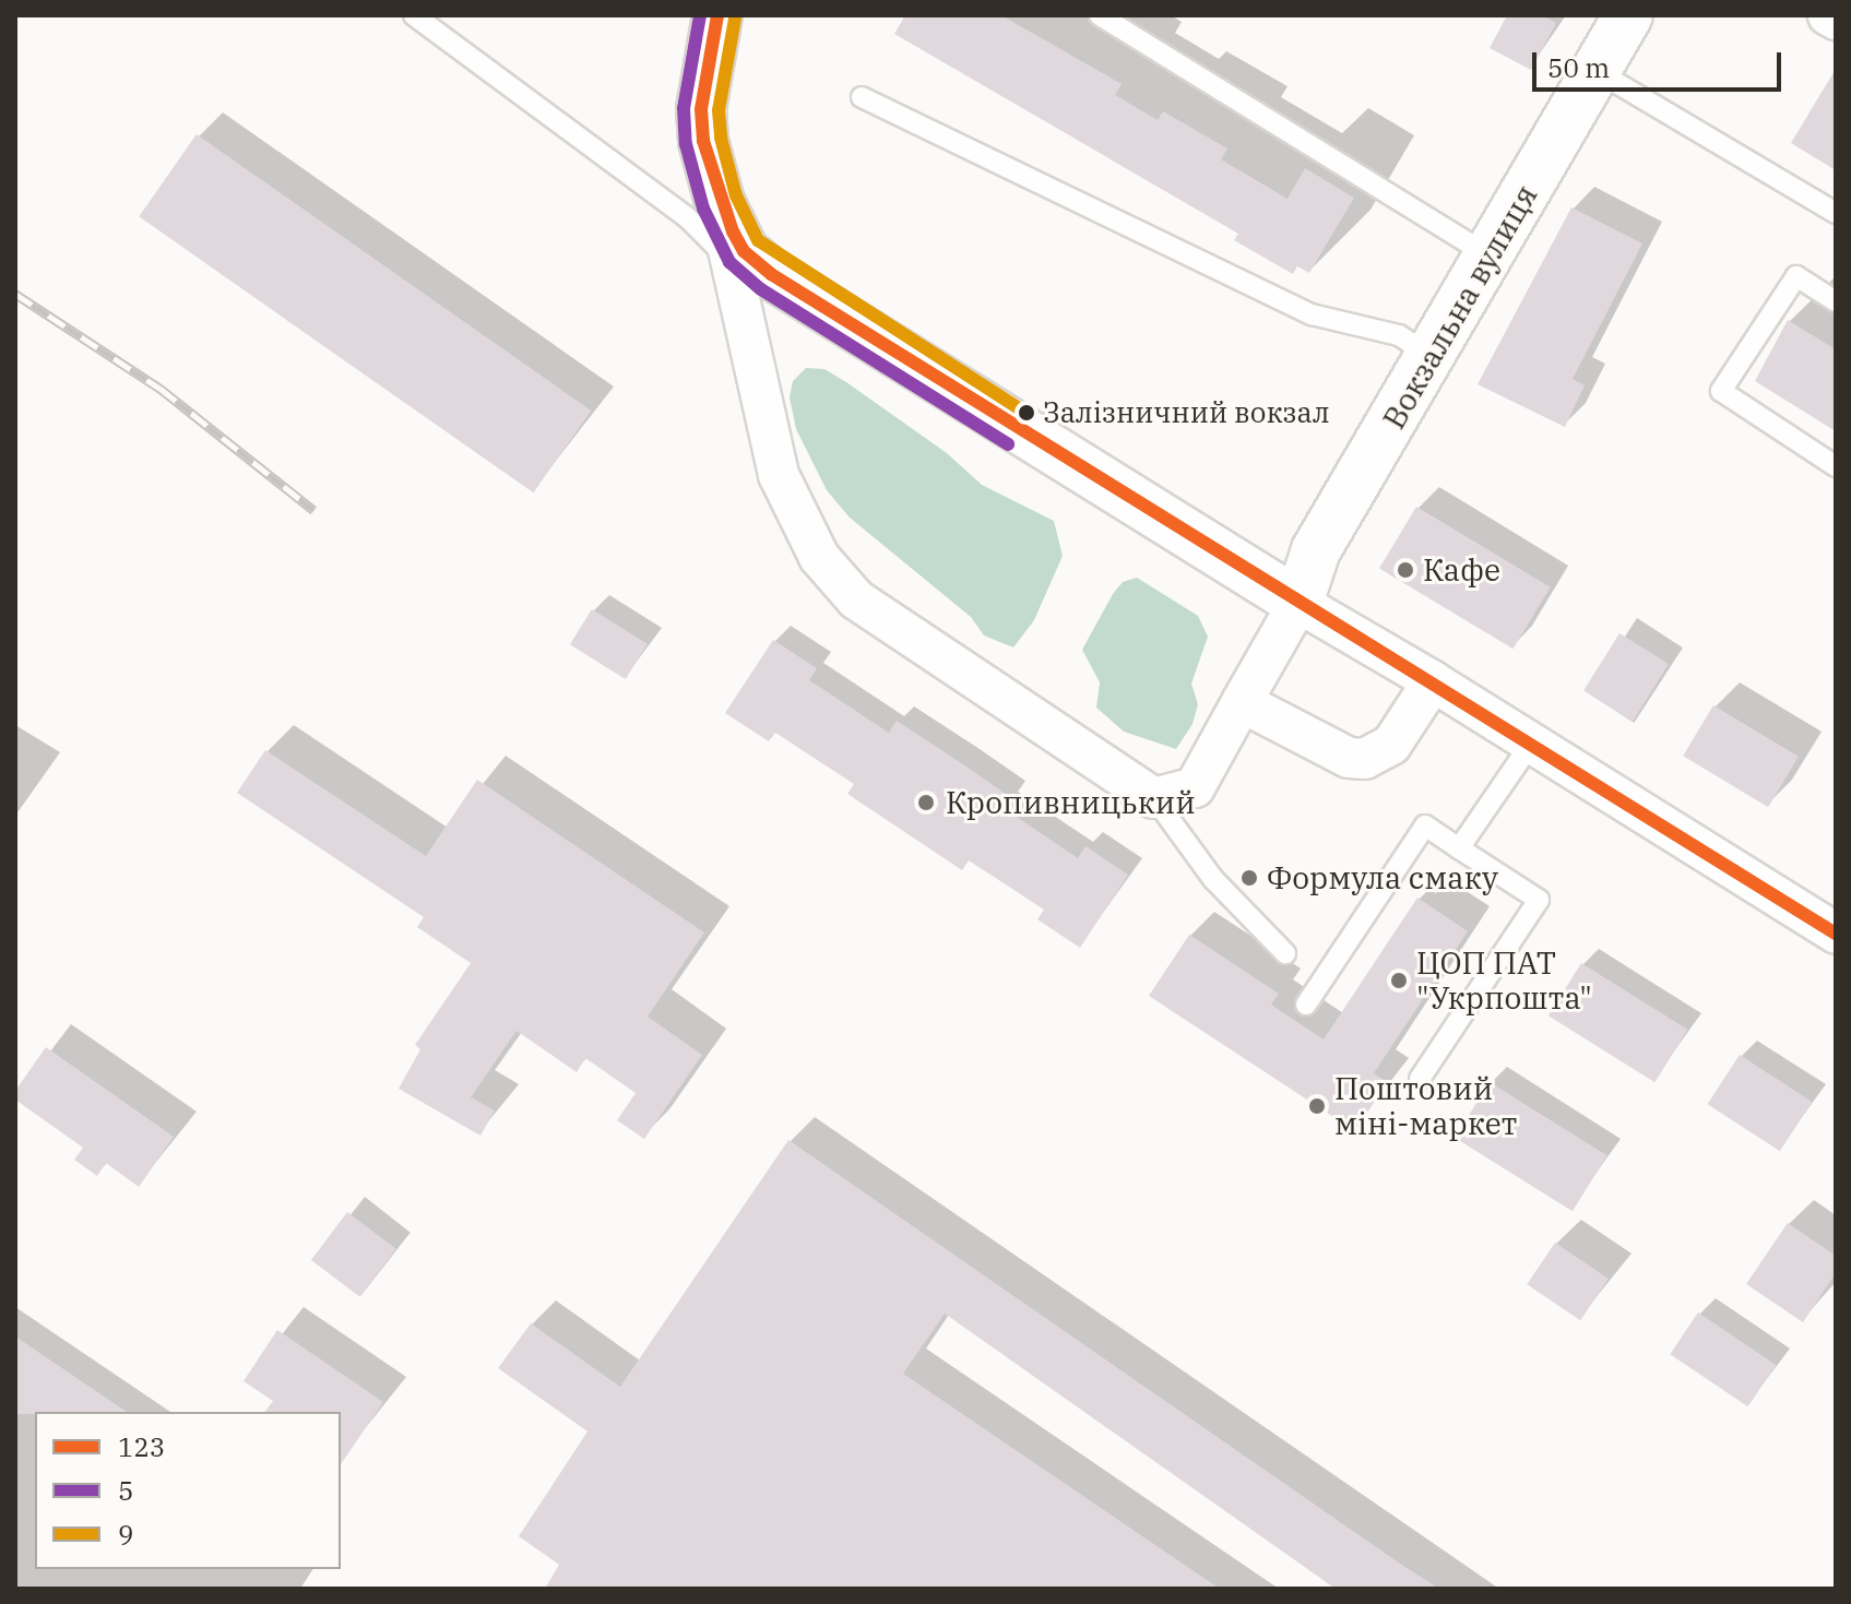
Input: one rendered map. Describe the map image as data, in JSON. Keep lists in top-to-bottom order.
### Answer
{
  "streets": {
    "street": ["Вокзальна вулиця"]
  },
  "places": [
    "Залізничний вокзал",
    "Кафе",
    "Кропивницький",
    "Формула смаку",
    "ЦОП ПАТ \"Укрпошта\"",
    "Поштовий міні-маркет"
  ],
  "lines": ["transit line 123", "transit line 5", "transit line 9"],
  "legend": ["123", "5", "9"],
  "scale_bar": "50 m"
}
